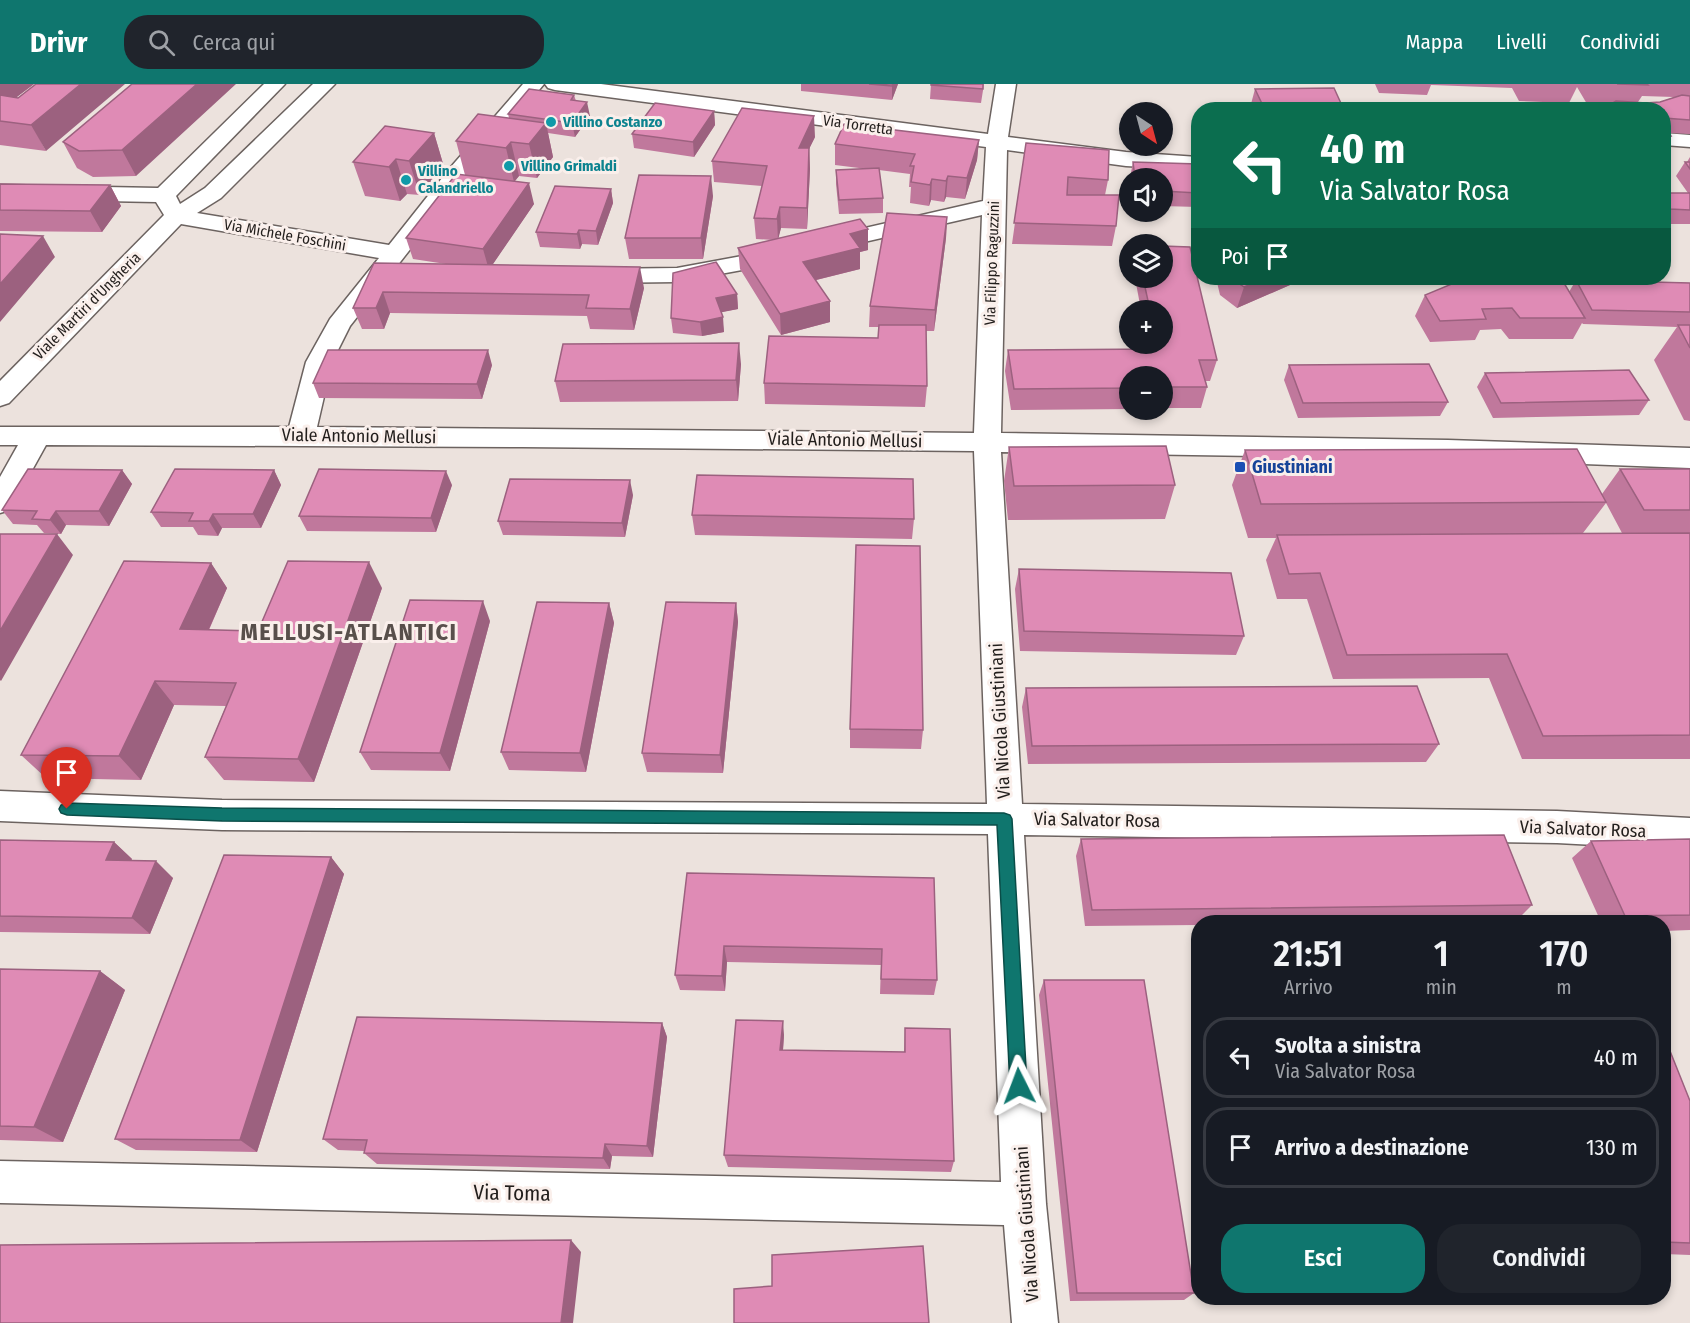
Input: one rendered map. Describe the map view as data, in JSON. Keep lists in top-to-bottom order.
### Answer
{
  "streets": {
    "street": [
      "Via Torretta",
      "Via Michele Foschini",
      "Via Filippo Raguzzini",
      "Viale Martiri d'Ungheria",
      "Viale Antonio Mellusi",
      "Via Nicola Giustiniani",
      "Via Salvator Rosa",
      "Via Toma"
    ]
  },
  "crossings": [
    ["Via Torretta", "Via Filippo Raguzzini"],
    ["Via Michele Foschini", "Viale Martiri d'Ungheria"],
    ["Via Filippo Raguzzini", "Viale Antonio Mellusi"],
    ["Via Filippo Raguzzini", "Via Nicola Giustiniani"],
    ["Viale Antonio Mellusi", "Via Nicola Giustiniani"],
    ["Via Nicola Giustiniani", "Via Salvator Rosa"],
    ["Via Nicola Giustiniani", "Via Toma"]
  ],
  "districts": ["MELLUSI-ATLANTICI"],
  "places": {
    "other": ["Villino Costanzo", "Villino Grimaldi", "Villino Calandriello"],
    "transit": ["Giustiniani"]
  },
  "north": "bottom right",
  "page": {
    "header": "Drivr",
    "search": "Cerca qui",
    "nav": ["Mappa", "Livelli", "Condividi"],
    "map_buttons": ["+", "−"],
    "turn": ["40 m", "Via Salvator Rosa"],
    "then": "Poi",
    "eta": [
      "21:51",
      "Arrivo",
      "1",
      "min",
      "170",
      "m"
    ],
    "list": [
      {
        "name": "Svolta a sinistra",
        "note": "Via Salvator Rosa",
        "value": "40 m"
      },
      {
        "name": "Arrivo a destinazione",
        "value": "130 m"
      }
    ],
    "buttons": ["Esci", "Condividi"]
  }
}
